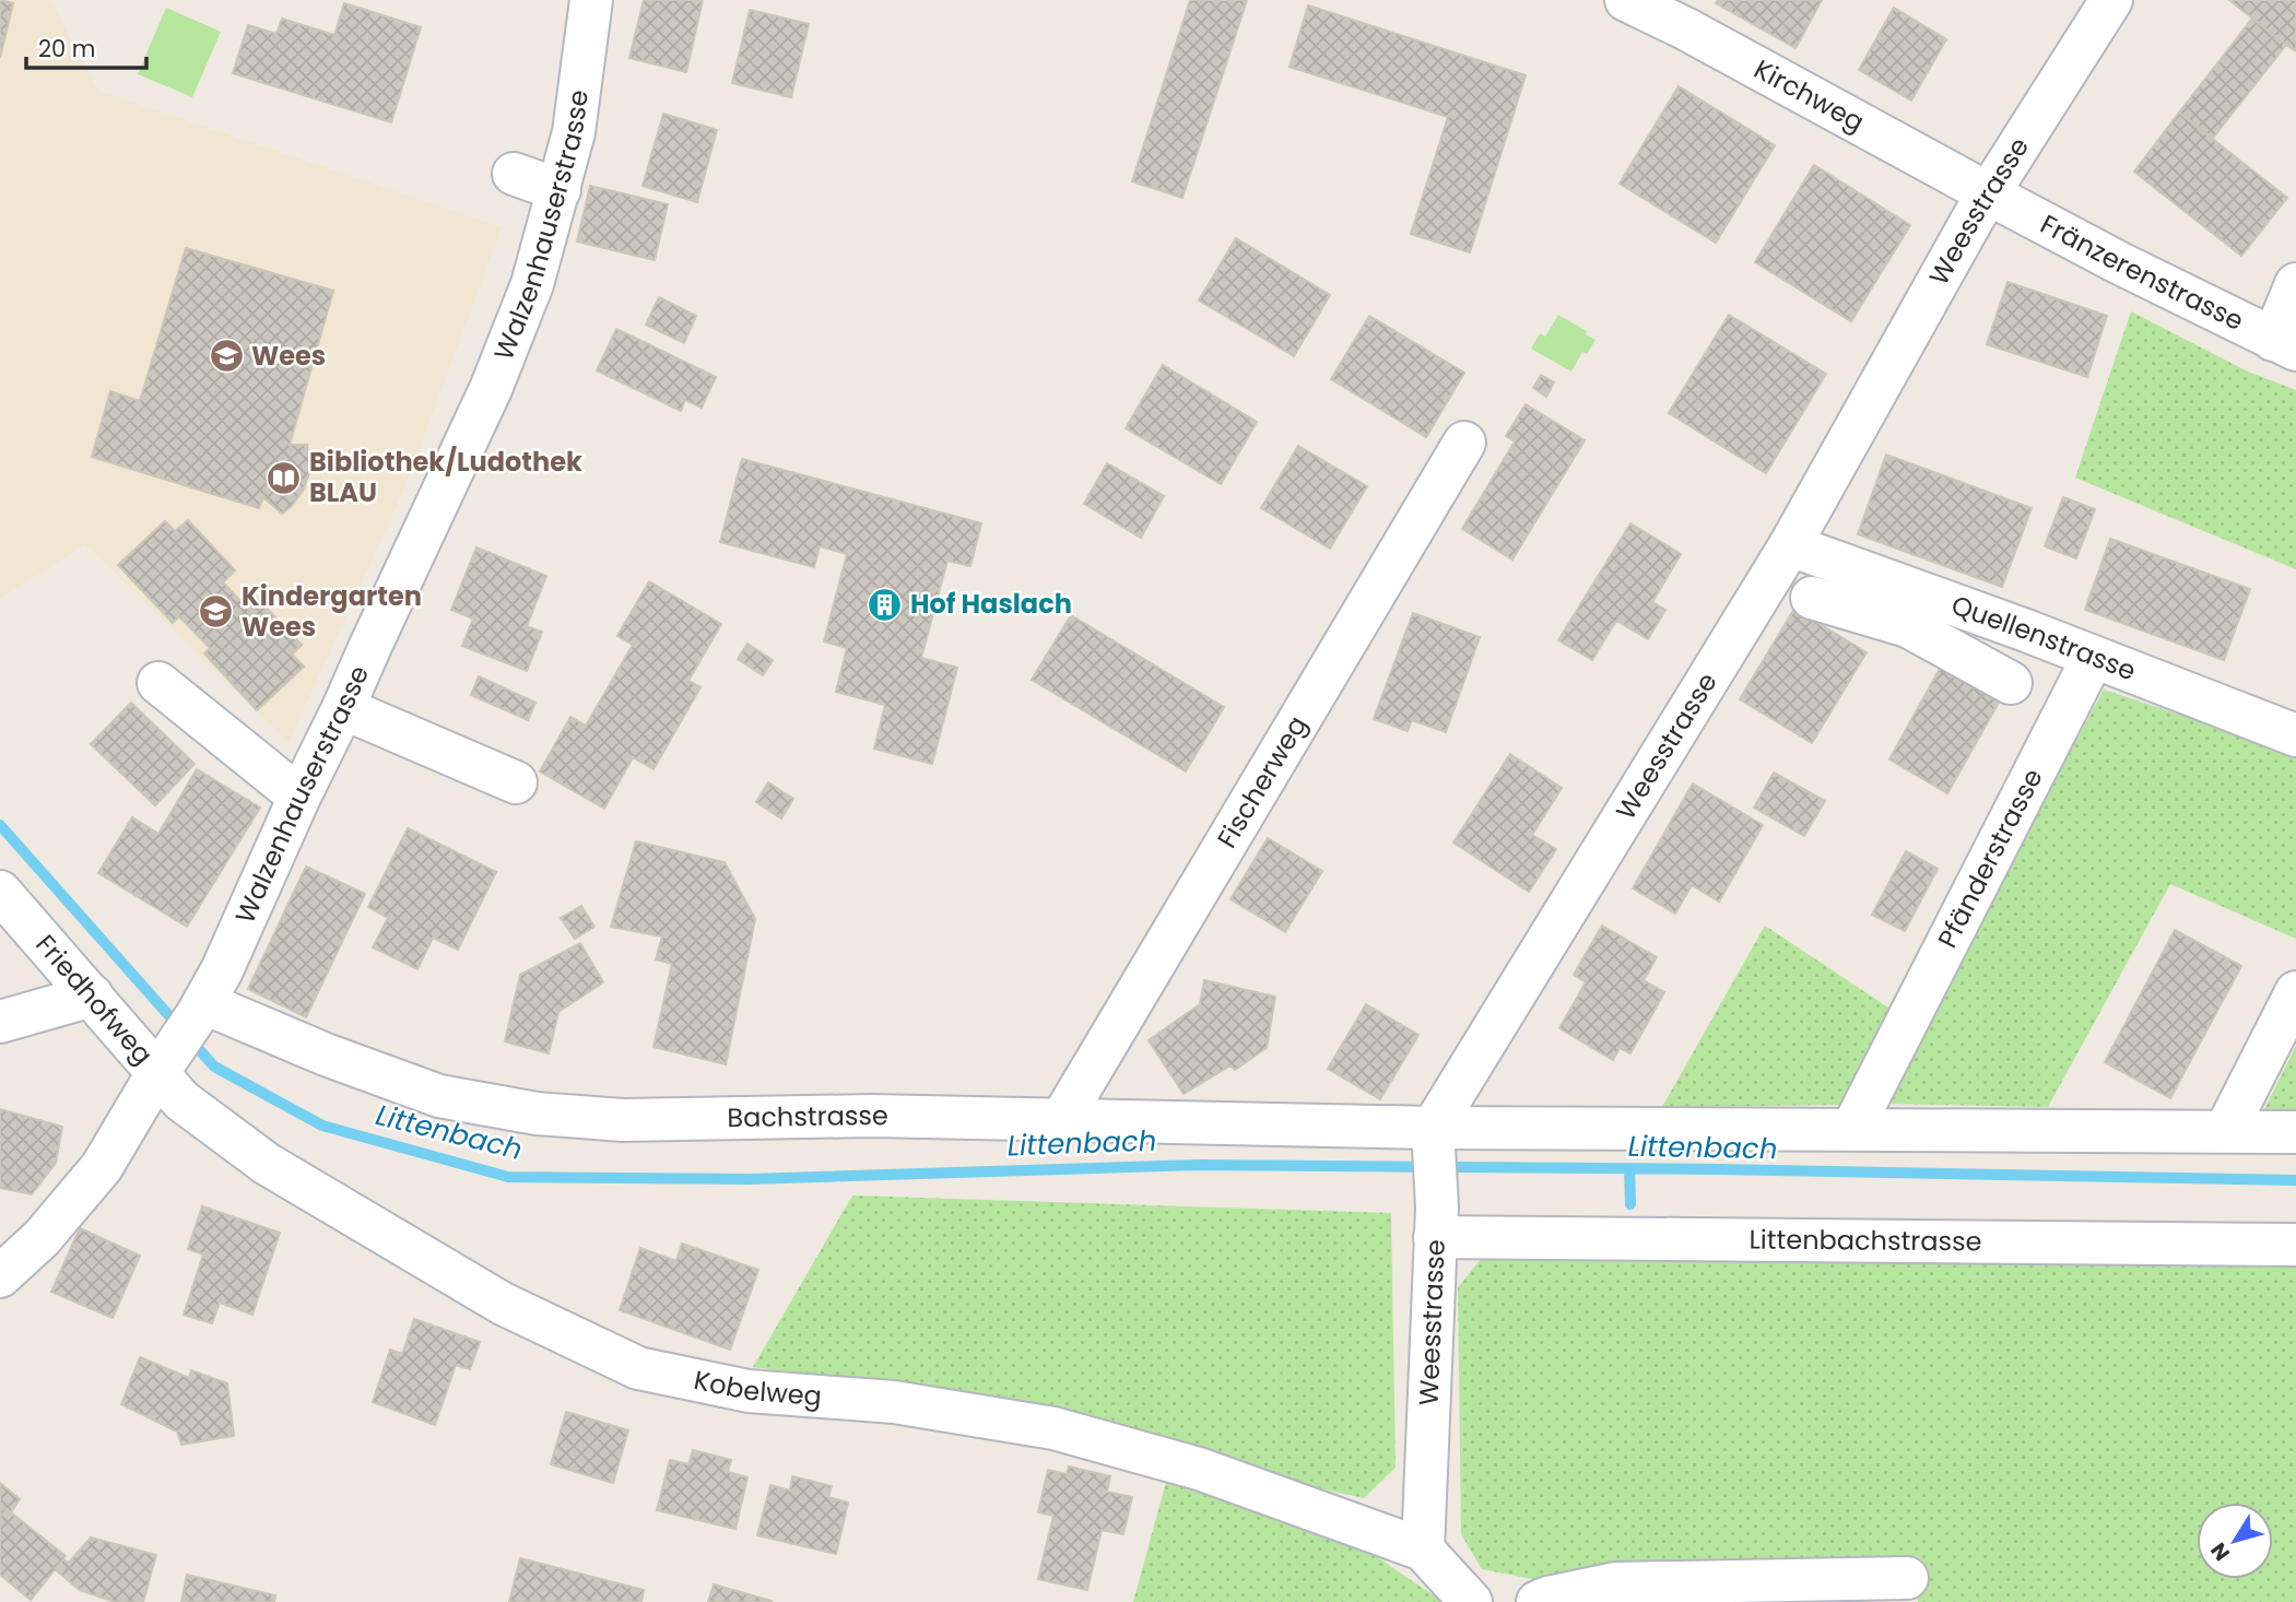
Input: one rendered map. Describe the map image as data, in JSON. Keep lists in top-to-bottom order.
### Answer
{
  "streets": {
    "street": [
      "Kirchweg",
      "Weesstrasse",
      "Walzenhauserstrasse",
      "Fränzerenstrasse",
      "Quellenstrasse",
      "Fischerweg",
      "Pfänderstrasse",
      "Friedhofweg",
      "Bachstrasse",
      "Littenbachstrasse",
      "Kobelweg"
    ]
  },
  "crossings": [
    ["Kirchweg", "Weesstrasse"],
    ["Kirchweg", "Fränzerenstrasse"],
    ["Weesstrasse", "Fränzerenstrasse"],
    ["Weesstrasse", "Quellenstrasse"],
    ["Weesstrasse", "Bachstrasse"],
    ["Weesstrasse", "Littenbachstrasse"],
    ["Weesstrasse", "Kobelweg"],
    ["Walzenhauserstrasse", "Friedhofweg"],
    ["Walzenhauserstrasse", "Bachstrasse"],
    ["Walzenhauserstrasse", "Kobelweg"],
    ["Quellenstrasse", "Pfänderstrasse"],
    ["Fischerweg", "Bachstrasse"],
    ["Pfänderstrasse", "Bachstrasse"],
    ["Friedhofweg", "Kobelweg"]
  ],
  "water": ["Littenbach"],
  "places": {
    "school or university": ["Wees", "Kindergarten Wees"],
    "library": ["Bibliothek/Ludothek BLAU"],
    "building": ["Hof Haslach"]
  },
  "scale_bar": "20 m",
  "north": "bottom left"
}
